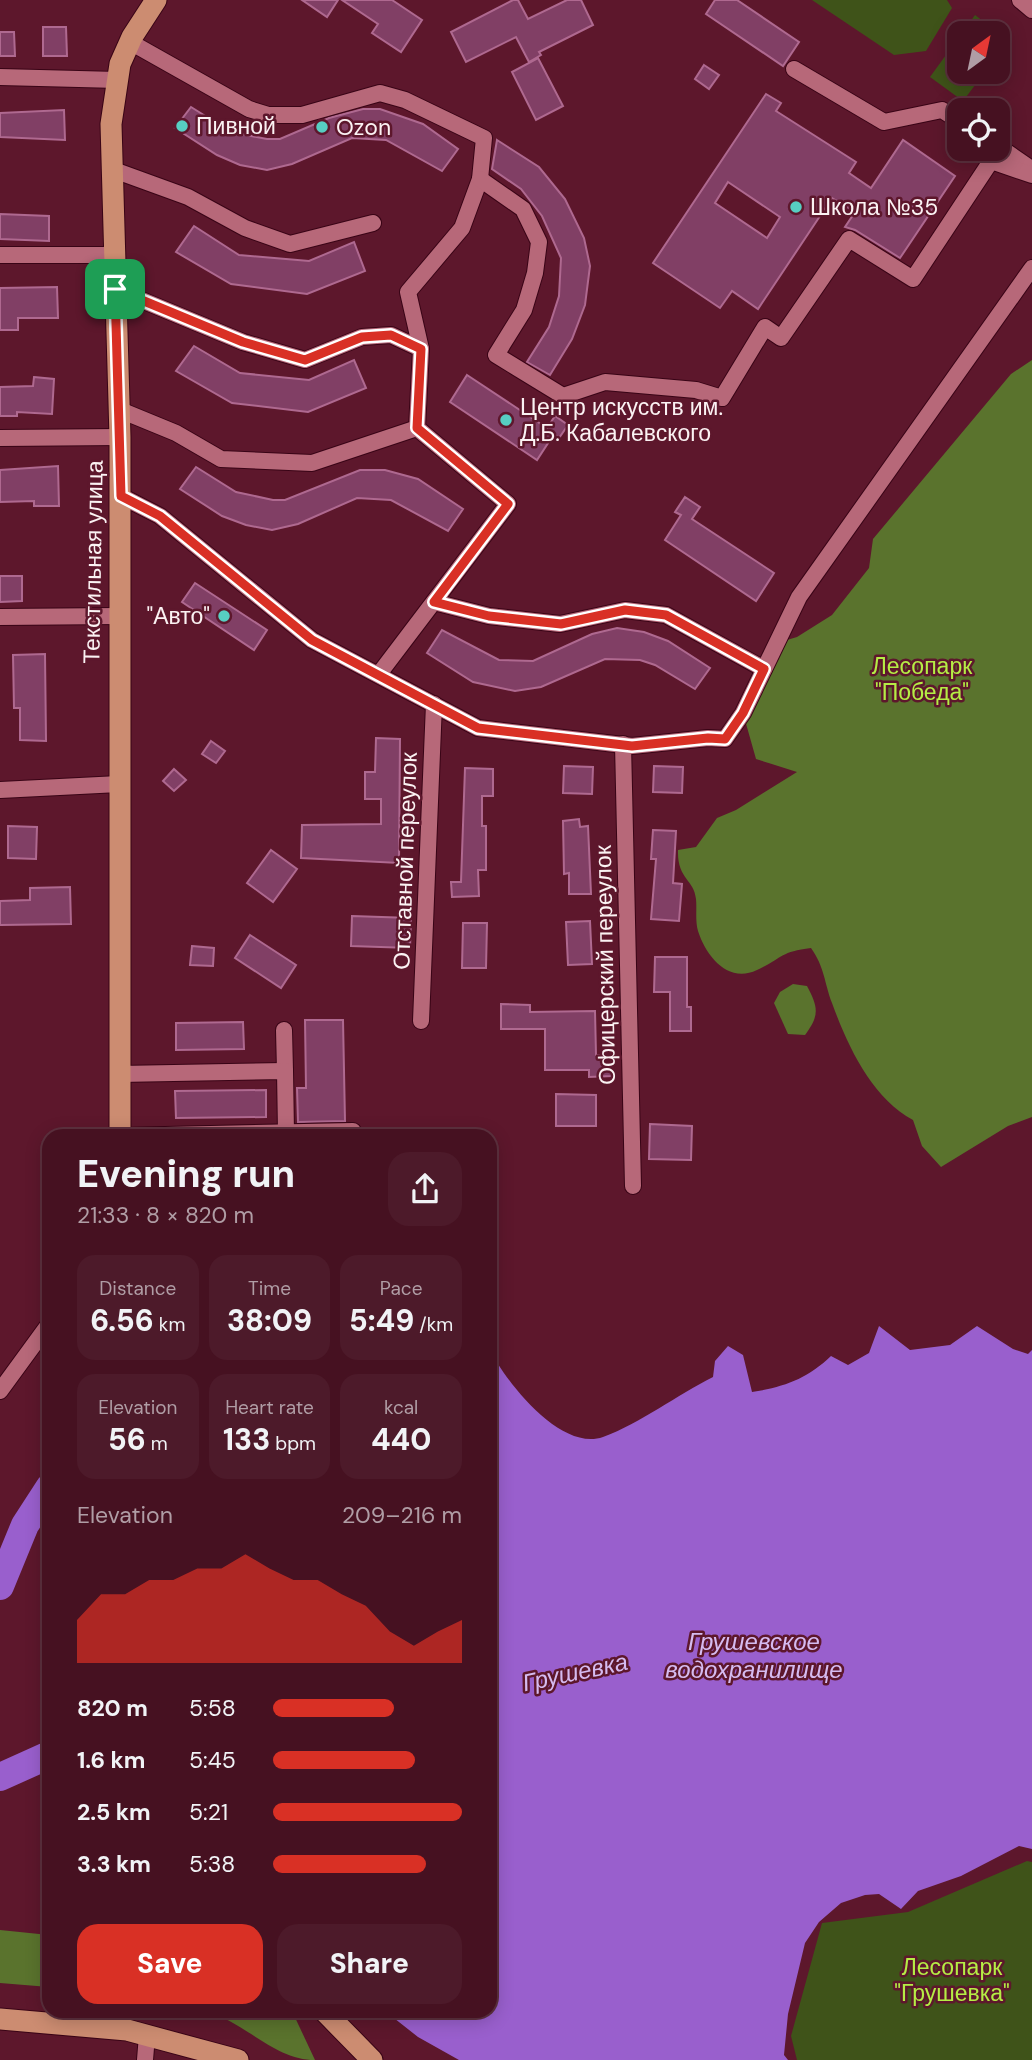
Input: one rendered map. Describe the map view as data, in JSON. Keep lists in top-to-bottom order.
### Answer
{
  "streets": {
    "main road": ["Текстильная улица"],
    "street": ["Отставной переулок", "Офицерский переулок"]
  },
  "water": ["Грушевское водохранилище", "Грушевка"],
  "parks": ["Лесопарк \"Победа\"", "Лесопарк \"Грушевка\""],
  "places": [
    "Пивной",
    "Ozon",
    "Школа №35",
    "Центр искусств им. Д.Б. Кабалевского",
    "\"Авто\""
  ],
  "north": "top right",
  "page": {
    "heading": ["Evening run", "21:33 · 8 × 820 m"],
    "stats": [
      ["Distance", "6.56 km"],
      ["Time", "38:09"],
      ["Pace", "5:49 /km"],
      ["Elevation", "56 m"],
      ["Heart rate", "133 bpm"],
      ["kcal", "440"]
    ],
    "chart": ["Elevation", "209–216 m"],
    "list": [
      {
        "name": "820 m",
        "note": "5:58"
      },
      {
        "name": "1.6 km",
        "note": "5:45"
      },
      {
        "name": "2.5 km",
        "note": "5:21"
      },
      {
        "name": "3.3 km",
        "note": "5:38"
      }
    ],
    "buttons": ["Save", "Share"]
  }
}
